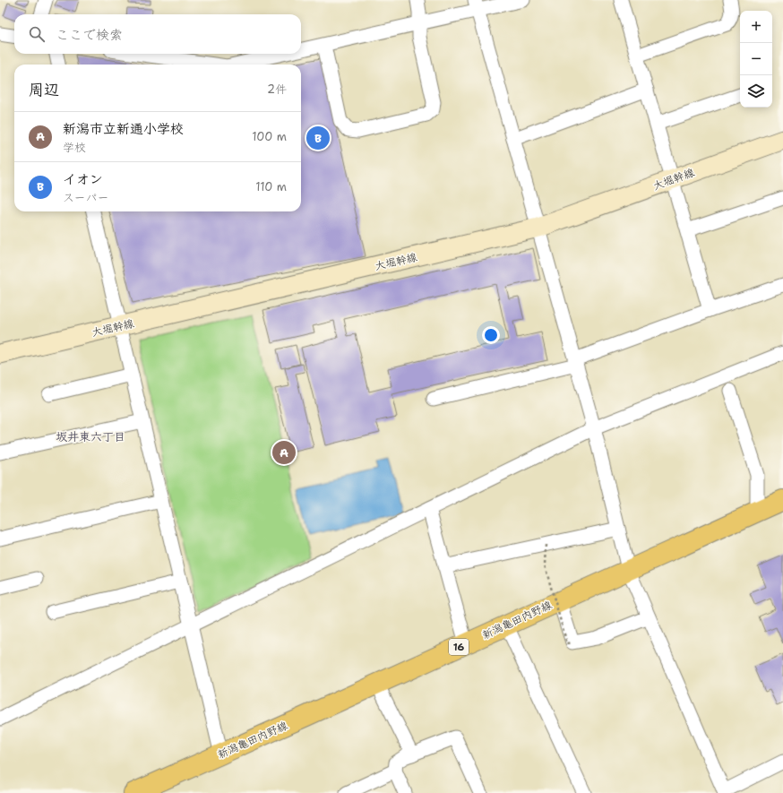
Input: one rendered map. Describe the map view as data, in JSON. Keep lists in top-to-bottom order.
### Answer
{
  "streets": {
    "main road": ["新潟亀田内野線", "16"],
    "street": ["大堀幹線"]
  },
  "districts": ["坂井東六丁目"],
  "page": {
    "map_buttons": ["+", "−"],
    "search": "ここで検索",
    "heading": ["周辺", "2件"],
    "list": [
      {
        "mark": "A",
        "name": "新潟市立新通小学校",
        "note": "学校",
        "value": "100 m"
      },
      {
        "mark": "B",
        "name": "イオン",
        "note": "スーパー",
        "value": "110 m"
      }
    ],
    "pins": ["B", "A"]
  }
}
